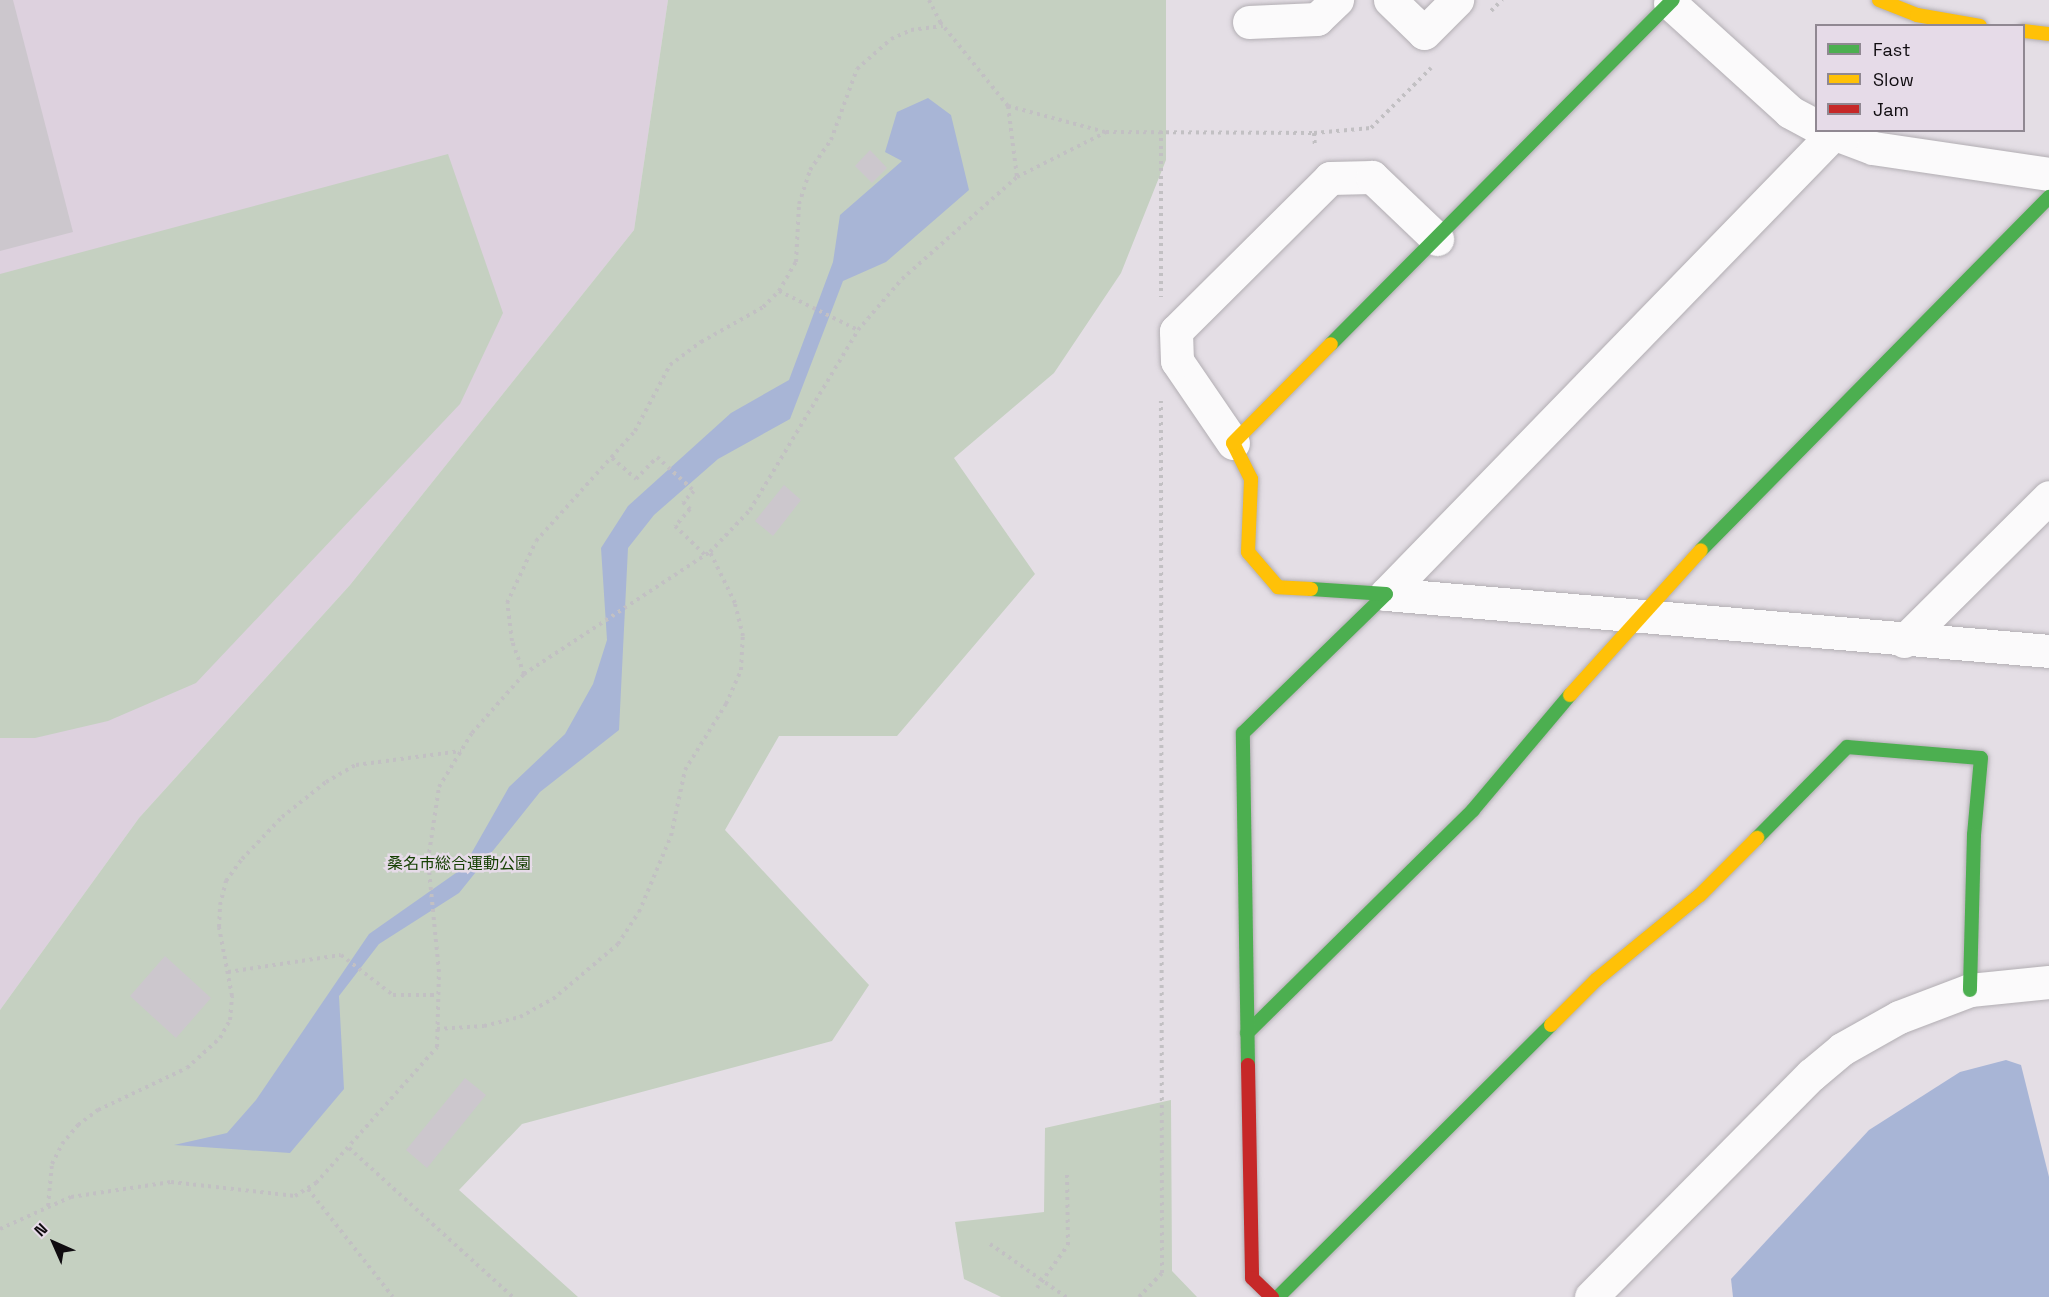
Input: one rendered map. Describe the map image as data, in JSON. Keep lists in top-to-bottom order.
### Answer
{
  "parks": ["桑名市総合運動公園"],
  "legend": ["Fast", "Slow", "Jam"],
  "north": "top left"
}
